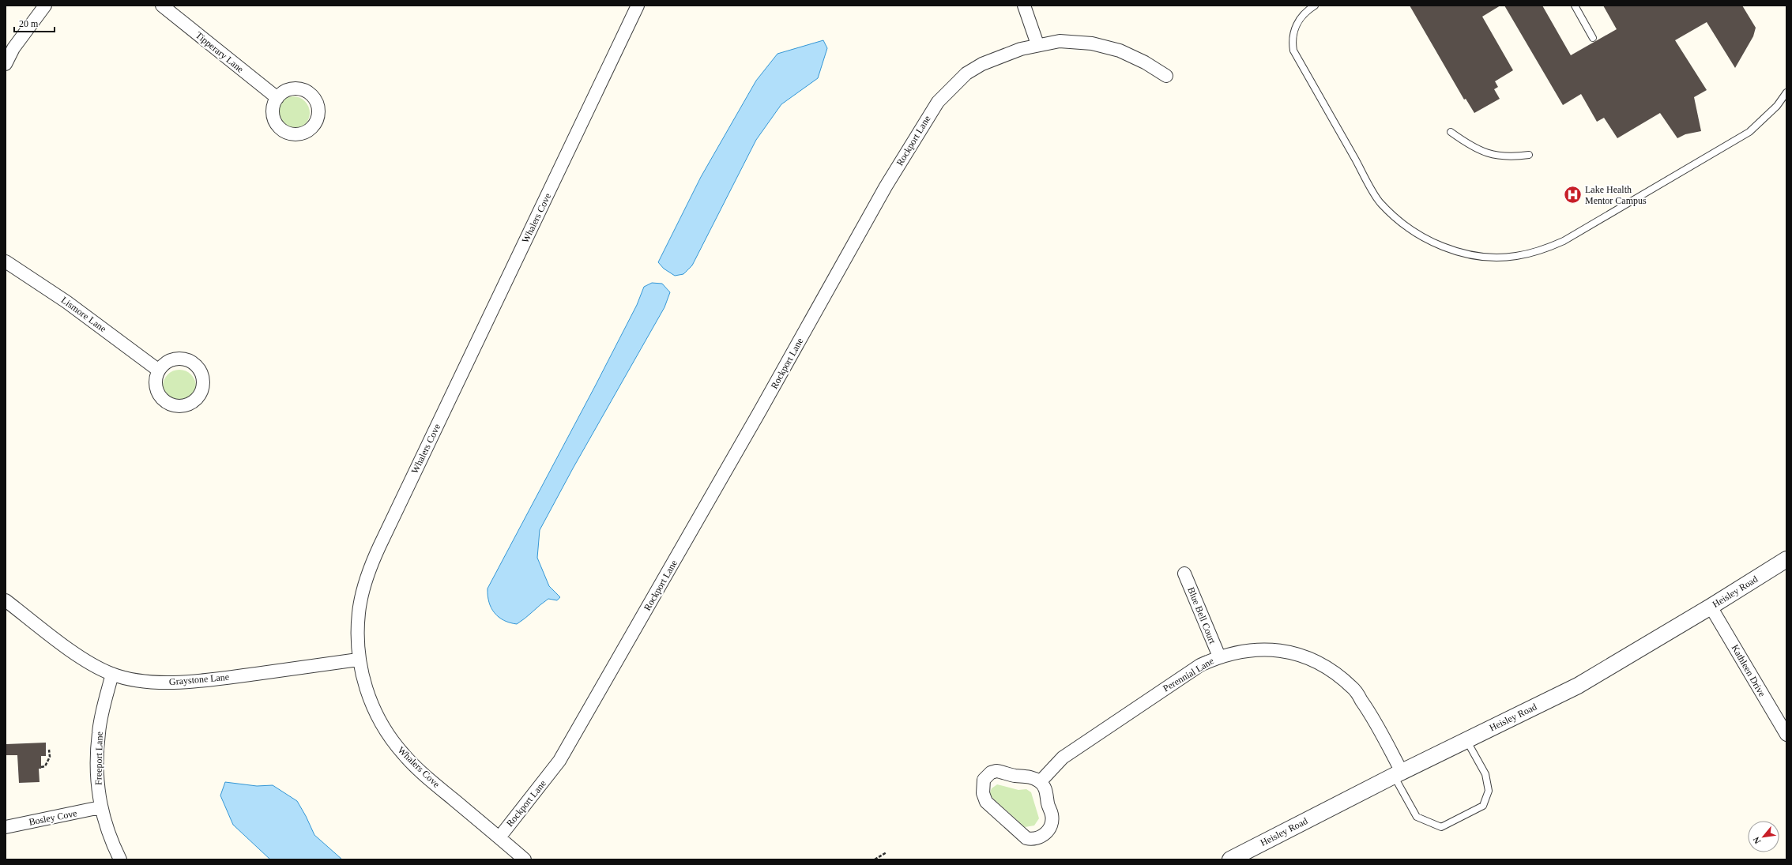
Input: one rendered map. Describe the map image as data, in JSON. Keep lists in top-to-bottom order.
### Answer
{
  "streets": {
    "street": [
      "Tipperary Lane",
      "Rockport Lane",
      "Whalers Cove",
      "Lismore Lane",
      "Heisley Road",
      "Blue Bell Court",
      "Kathleen Drive",
      "Perennial Lane",
      "Graystone Lane",
      "Freeport Lane",
      "Bosley Cove"
    ]
  },
  "crossings": [
    ["Rockport Lane", "Whalers Cove"],
    ["Whalers Cove", "Graystone Lane"],
    ["Heisley Road", "Kathleen Drive"],
    ["Heisley Road", "Perennial Lane"],
    ["Blue Bell Court", "Perennial Lane"],
    ["Graystone Lane", "Freeport Lane"],
    ["Freeport Lane", "Bosley Cove"]
  ],
  "places": {
    "hospital": ["Lake Health Mentor Campus"]
  },
  "scale_bar": "20 m",
  "north": "bottom left"
}
